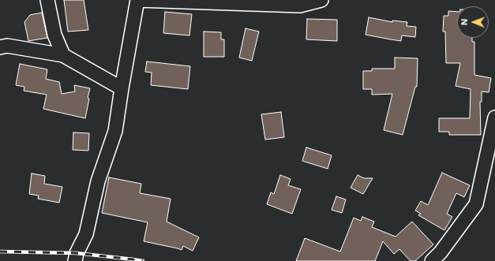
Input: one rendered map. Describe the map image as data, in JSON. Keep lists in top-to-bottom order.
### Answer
{
  "north": "left"
}
